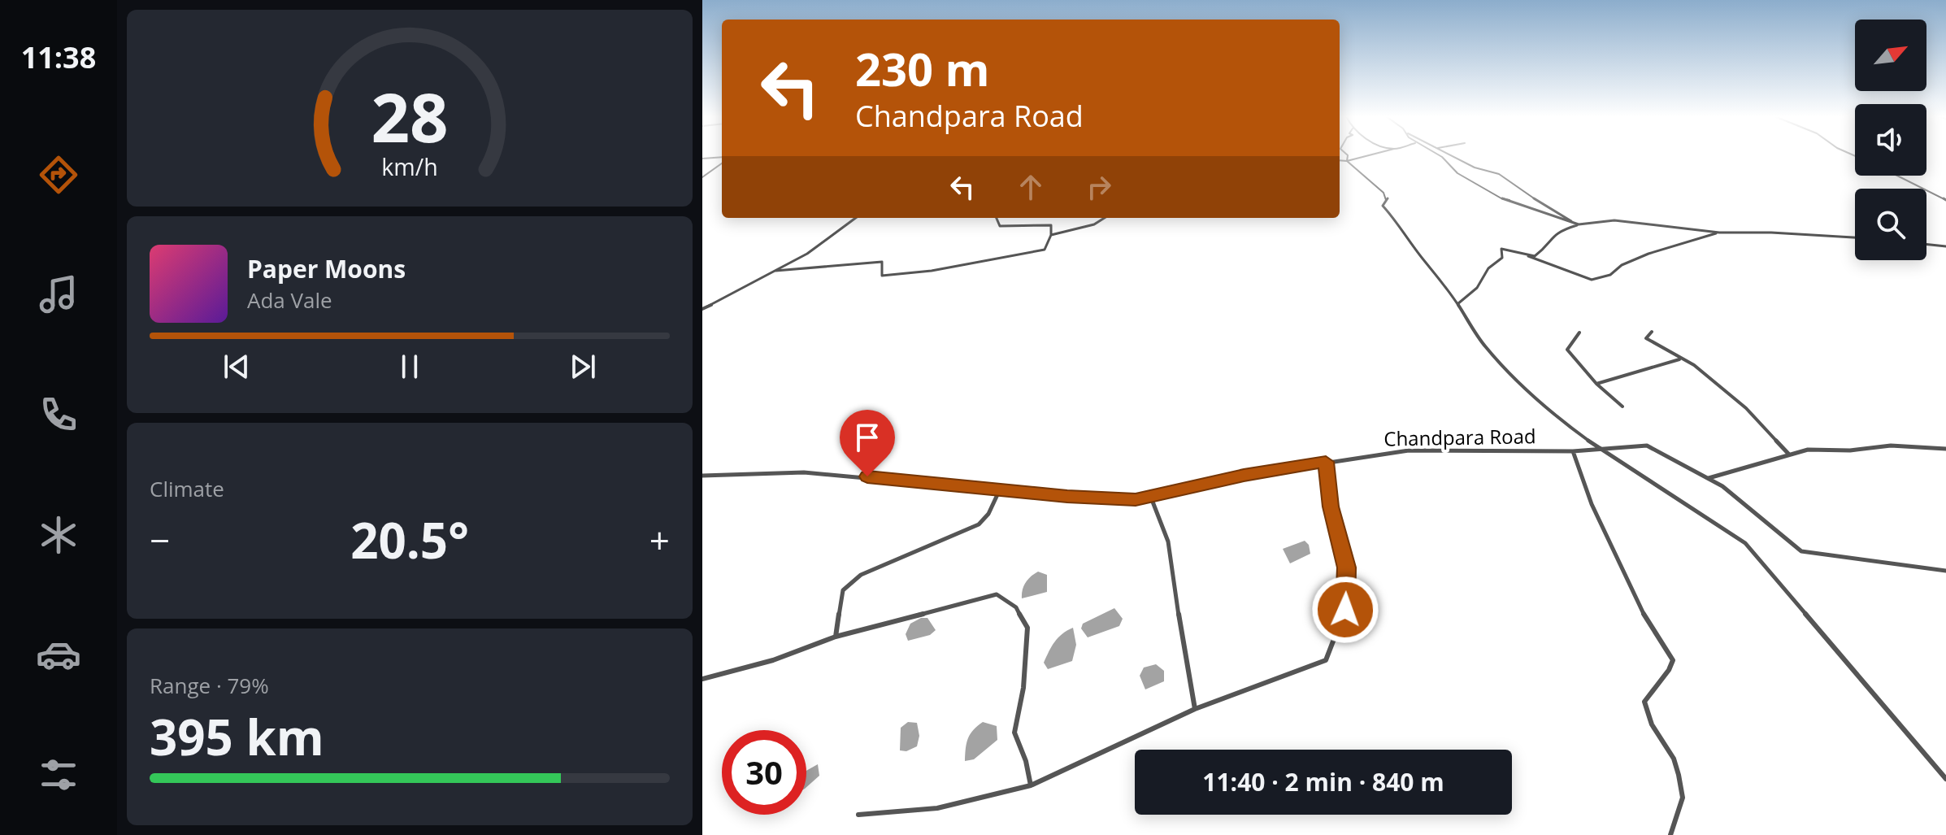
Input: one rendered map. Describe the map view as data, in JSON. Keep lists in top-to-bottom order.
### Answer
{
  "streets": {
    "street": ["Chandpara Road"]
  },
  "north": "top right",
  "page": {
    "tabs": "11:38",
    "turn": ["230 m", "Chandpara Road"],
    "song": ["Paper Moons", "Ada Vale"],
    "tile": [
      "Climate",
      ["Range · 79%", "395 km"]
    ],
    "heat": ["−", "20.5°", "+"],
    "limit": "30",
    "trip": "11:40 · 2 min · 840 m",
    "gauge": ["28", "km/h"]
  }
}
